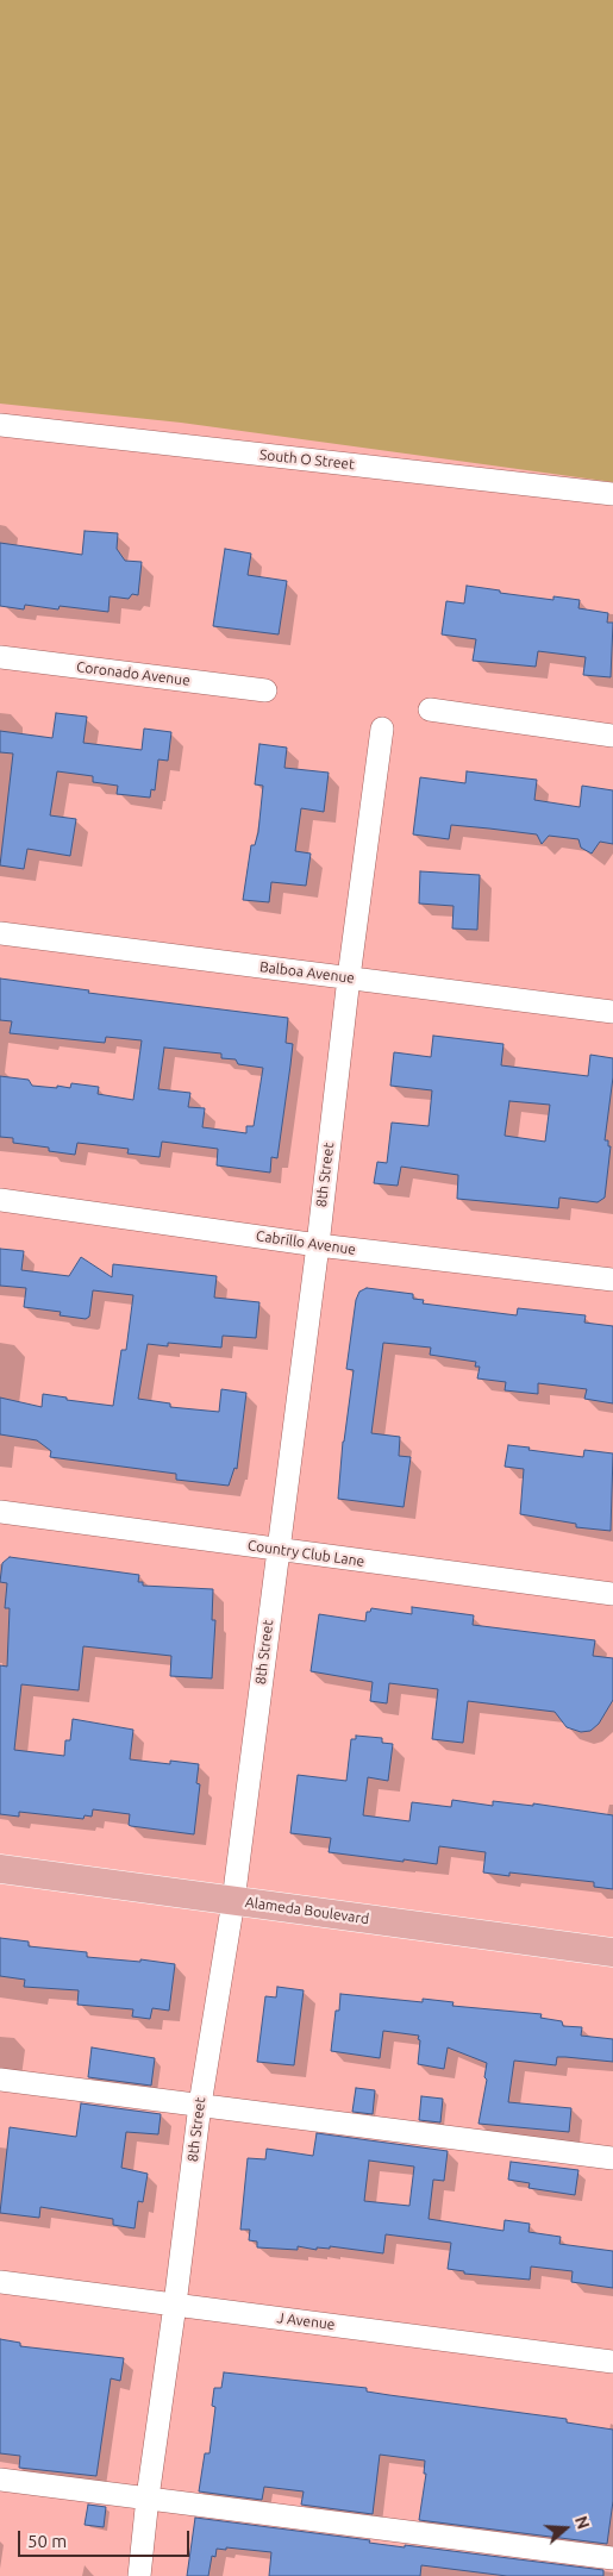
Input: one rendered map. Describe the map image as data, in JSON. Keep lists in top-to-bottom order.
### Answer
{
  "streets": {
    "main road": ["Alameda Boulevard"],
    "street": [
      "South O Street",
      "Coronado Avenue",
      "Balboa Avenue",
      "8th Street",
      "Cabrillo Avenue",
      "Country Club Lane",
      "J Avenue"
    ]
  },
  "crossings": [
    ["Balboa Avenue", "8th Street"],
    ["8th Street", "Cabrillo Avenue"],
    ["8th Street", "Country Club Lane"],
    ["8th Street", "Alameda Boulevard"],
    ["8th Street", "J Avenue"]
  ],
  "scale_bar": "50 m",
  "north": "right"
}
